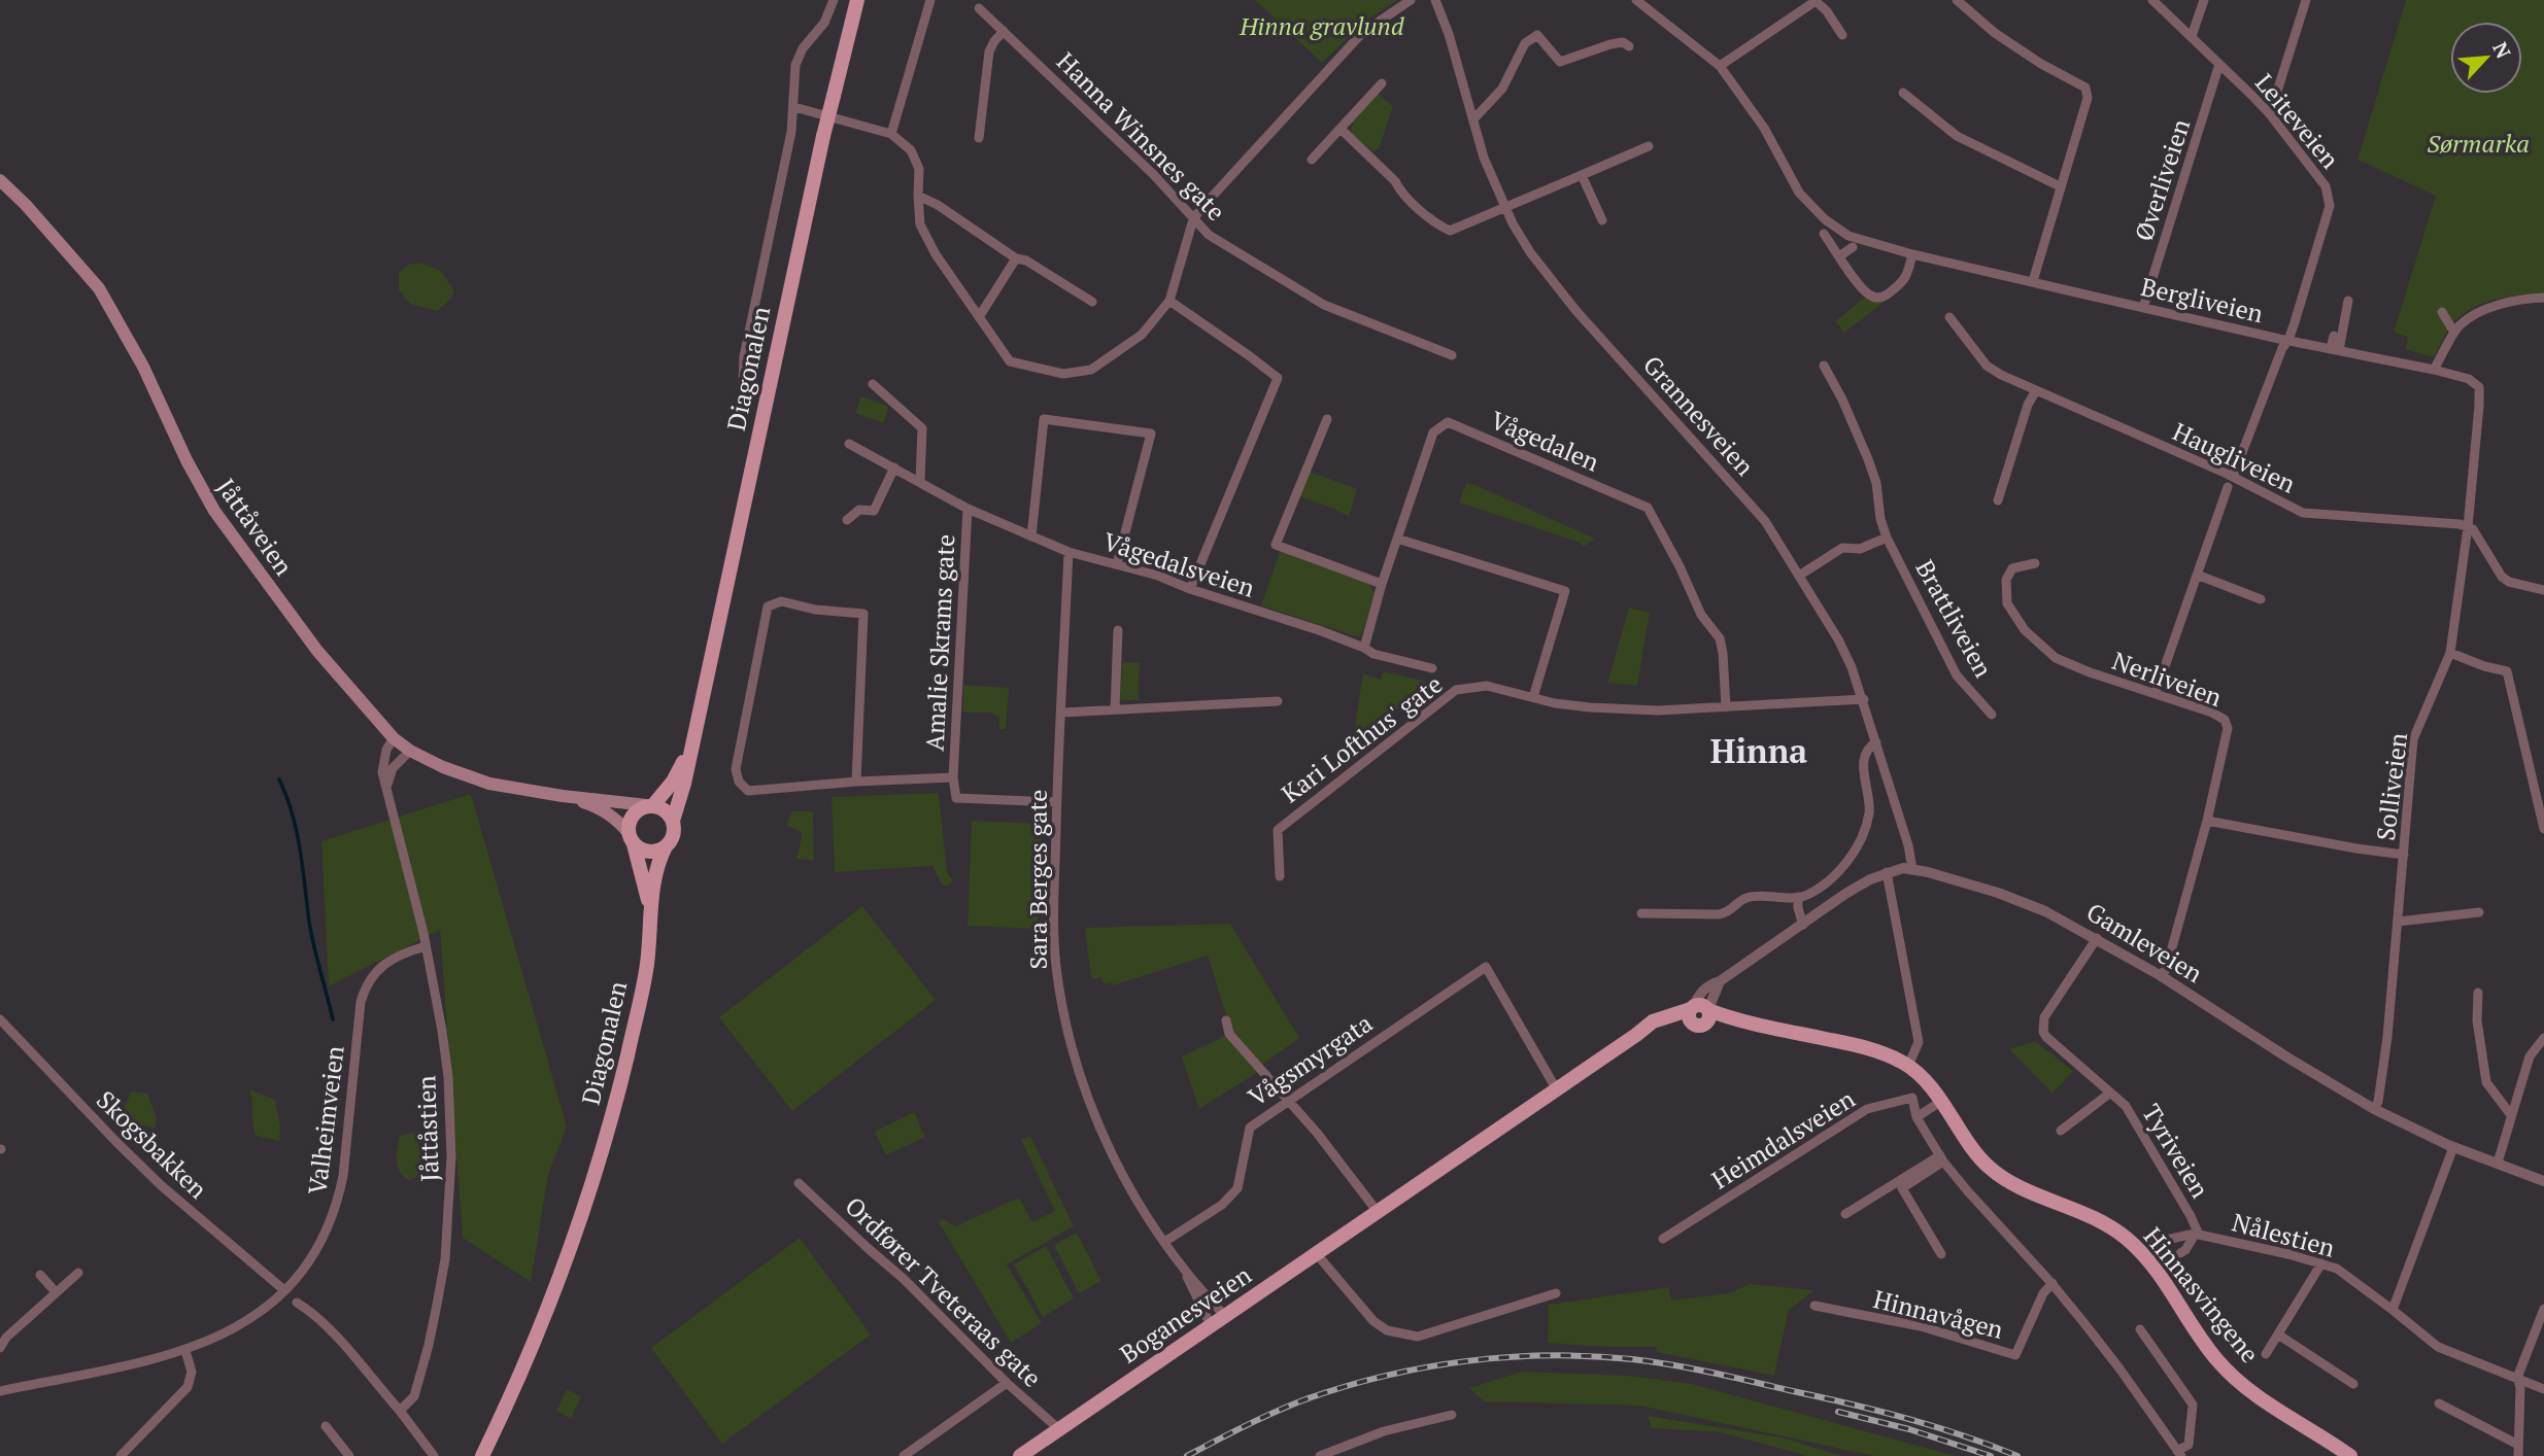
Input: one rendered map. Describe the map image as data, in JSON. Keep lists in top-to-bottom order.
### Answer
{
  "streets": {
    "main road": [
      "Diagonalen",
      "Jåttåveien",
      "Hinnasvingene",
      "Boganesveien"
    ],
    "street": [
      "Leiteveien",
      "Hanna Winsnes gate",
      "Øverliveien",
      "Bergliveien",
      "Grannesveien",
      "Vågedalen",
      "Haugliveien",
      "Vågedalsveien",
      "Brattliveien",
      "Amalie Skrams gate",
      "Nerliveien",
      "Kari Lofthus' gate",
      "Solliveien",
      "Sara Berges gate",
      "Gamleveien",
      "Vågsmyrgata",
      "Valheimveien",
      "Jåttåstien",
      "Heimdalsveien",
      "Skogsbakken",
      "Tyriveien",
      "Nålestien",
      "Ordfører Tveteraas gate",
      "Hinnavågen"
    ]
  },
  "crossings": [
    ["Leiteveien", "Øverliveien"],
    ["Leiteveien", "Bergliveien"],
    ["Øverliveien", "Bergliveien"],
    ["Bergliveien", "Solliveien"],
    ["Diagonalen", "Jåttåveien"],
    ["Grannesveien", "Kari Lofthus' gate"],
    ["Grannesveien", "Gamleveien"],
    ["Vågedalen", "Vågedalsveien"],
    ["Vågedalen", "Kari Lofthus' gate"],
    ["Haugliveien", "Solliveien"],
    ["Jåttåveien", "Jåttåstien"],
    ["Vågedalsveien", "Amalie Skrams gate"],
    ["Vågedalsveien", "Sara Berges gate"],
    ["Nerliveien", "Gamleveien"],
    ["Solliveien", "Gamleveien"],
    ["Sara Berges gate", "Vågsmyrgata"],
    ["Sara Berges gate", "Boganesveien"],
    ["Gamleveien", "Tyriveien"],
    ["Gamleveien", "Hinnasvingene"],
    ["Gamleveien", "Boganesveien"],
    ["Vågsmyrgata", "Boganesveien"],
    ["Valheimveien", "Jåttåstien"],
    ["Valheimveien", "Skogsbakken"],
    ["Tyriveien", "Nålestien"],
    ["Ordfører Tveteraas gate", "Boganesveien"],
    ["Hinnasvingene", "Boganesveien"]
  ],
  "districts": ["Hinna"],
  "parks": ["Hinna gravlund", "Sørmarka"],
  "north": "top right"
}
